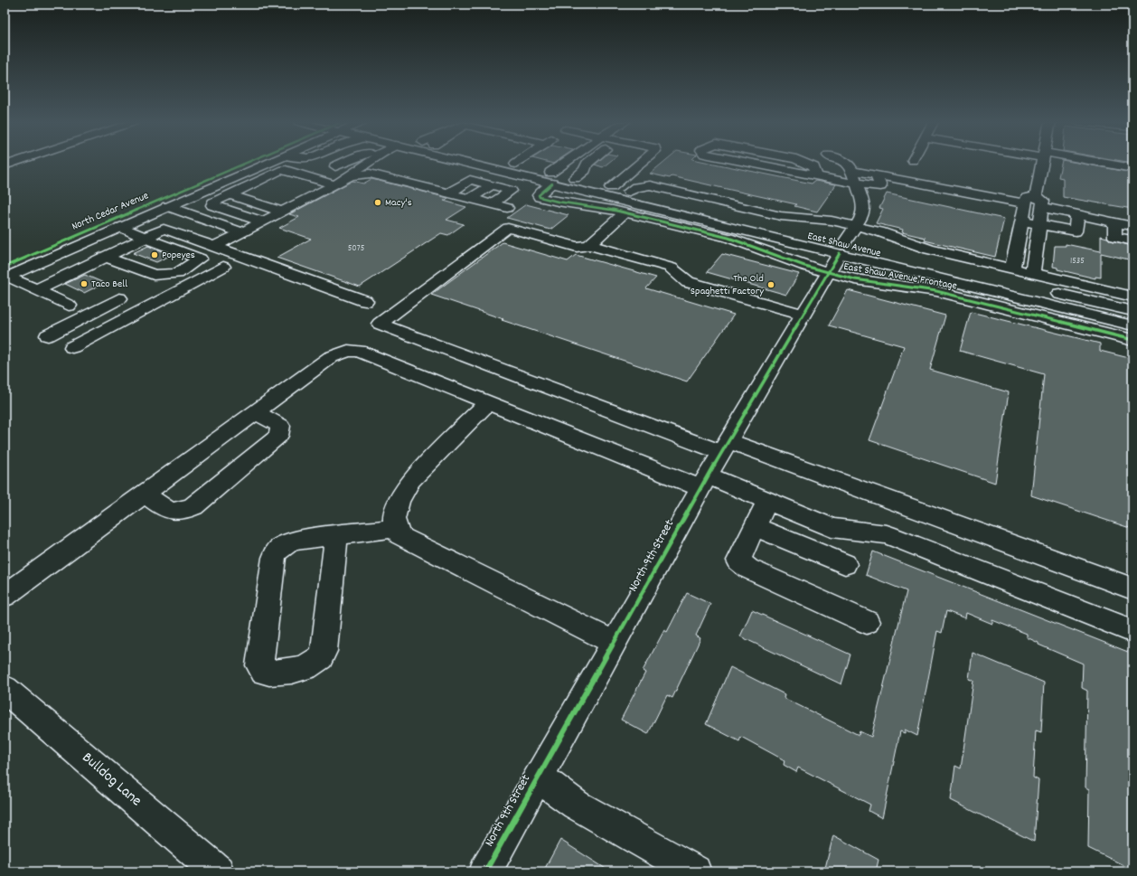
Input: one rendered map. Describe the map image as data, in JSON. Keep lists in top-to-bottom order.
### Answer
{
  "streets": {
    "street": [
      "North Cedar Avenue",
      "East Shaw Avenue",
      "East Shaw Avenue Frontage",
      "North 9th Street",
      "Bulldog Lane"
    ]
  },
  "crossings": [
    ["East Shaw Avenue", "East Shaw Avenue Frontage"],
    ["East Shaw Avenue", "North 9th Street"],
    ["East Shaw Avenue Frontage", "North 9th Street"]
  ],
  "places": [
    "Macy's",
    "Popeyes",
    "Taco Bell",
    "The Old Spaghetti Factory"
  ],
  "house_numbers": ["5075", "1535"]
}
